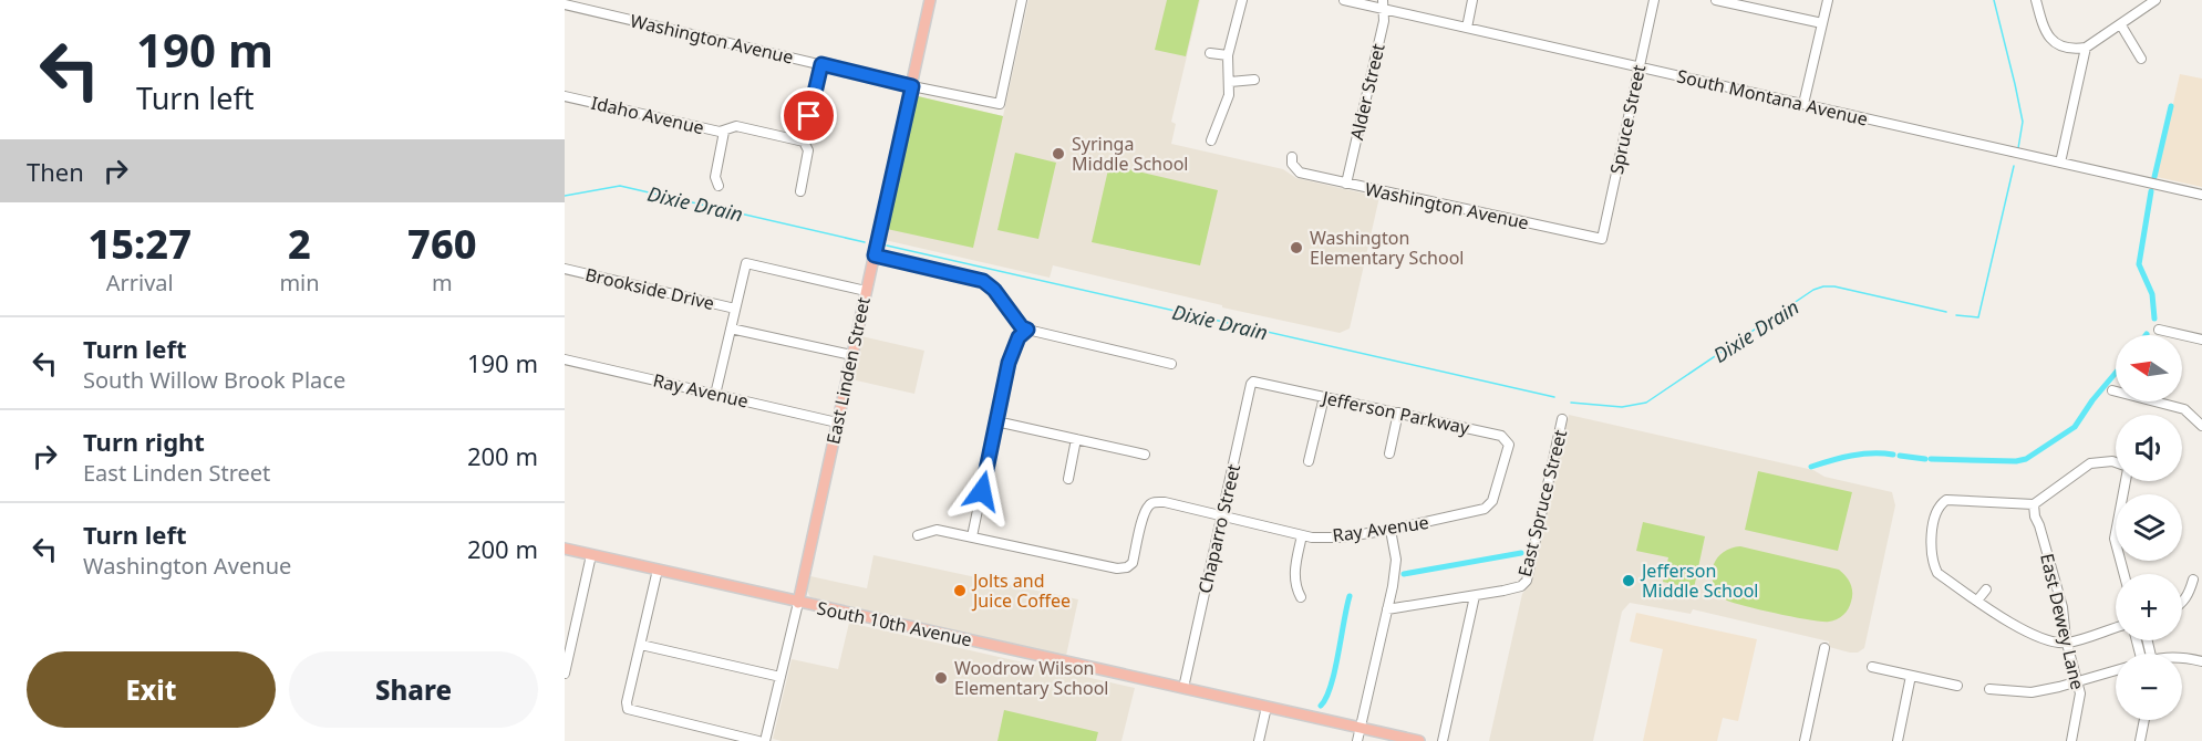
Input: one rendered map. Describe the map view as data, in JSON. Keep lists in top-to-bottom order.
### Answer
{
  "streets": {
    "main road": ["East Linden Street", "South 10th Avenue"],
    "street": [
      "Washington Avenue",
      "Alder Street",
      "South Montana Avenue",
      "Idaho Avenue",
      "Spruce Street",
      "Brookside Drive",
      "Ray Avenue",
      "Jefferson Parkway",
      "East Spruce Street",
      "Chaparro Street",
      "East Dewey Lane"
    ]
  },
  "crossings": [
    ["Washington Avenue", "Alder Street"],
    ["Washington Avenue", "Spruce Street"],
    ["Washington Avenue", "East Linden Street"],
    ["Alder Street", "South Montana Avenue"],
    ["South Montana Avenue", "Spruce Street"],
    ["Brookside Drive", "East Linden Street"],
    ["East Linden Street", "Ray Avenue"],
    ["East Linden Street", "South 10th Avenue"],
    ["Ray Avenue", "Jefferson Parkway"],
    ["Ray Avenue", "Chaparro Street"],
    ["Jefferson Parkway", "Chaparro Street"],
    ["Chaparro Street", "South 10th Avenue"]
  ],
  "water": ["Dixie Drain"],
  "places": [
    "Syringa Middle School",
    "Washington Elementary School",
    "Jefferson Middle School",
    "Jolts and Juice Coffee",
    "Woodrow Wilson Elementary School"
  ],
  "north": "left",
  "page": {
    "turn": ["190 m", "Turn left"],
    "then": "Then",
    "eta": [
      "15:27",
      "Arrival",
      "2",
      "min",
      "760",
      "m"
    ],
    "list": [
      {
        "name": "Turn left",
        "note": "South Willow Brook Place",
        "value": "190 m"
      },
      {
        "name": "Turn right",
        "note": "East Linden Street",
        "value": "200 m"
      },
      {
        "name": "Turn left",
        "note": "Washington Avenue",
        "value": "200 m"
      }
    ],
    "map_buttons": ["+", "−"],
    "buttons": ["Exit", "Share"]
  }
}
